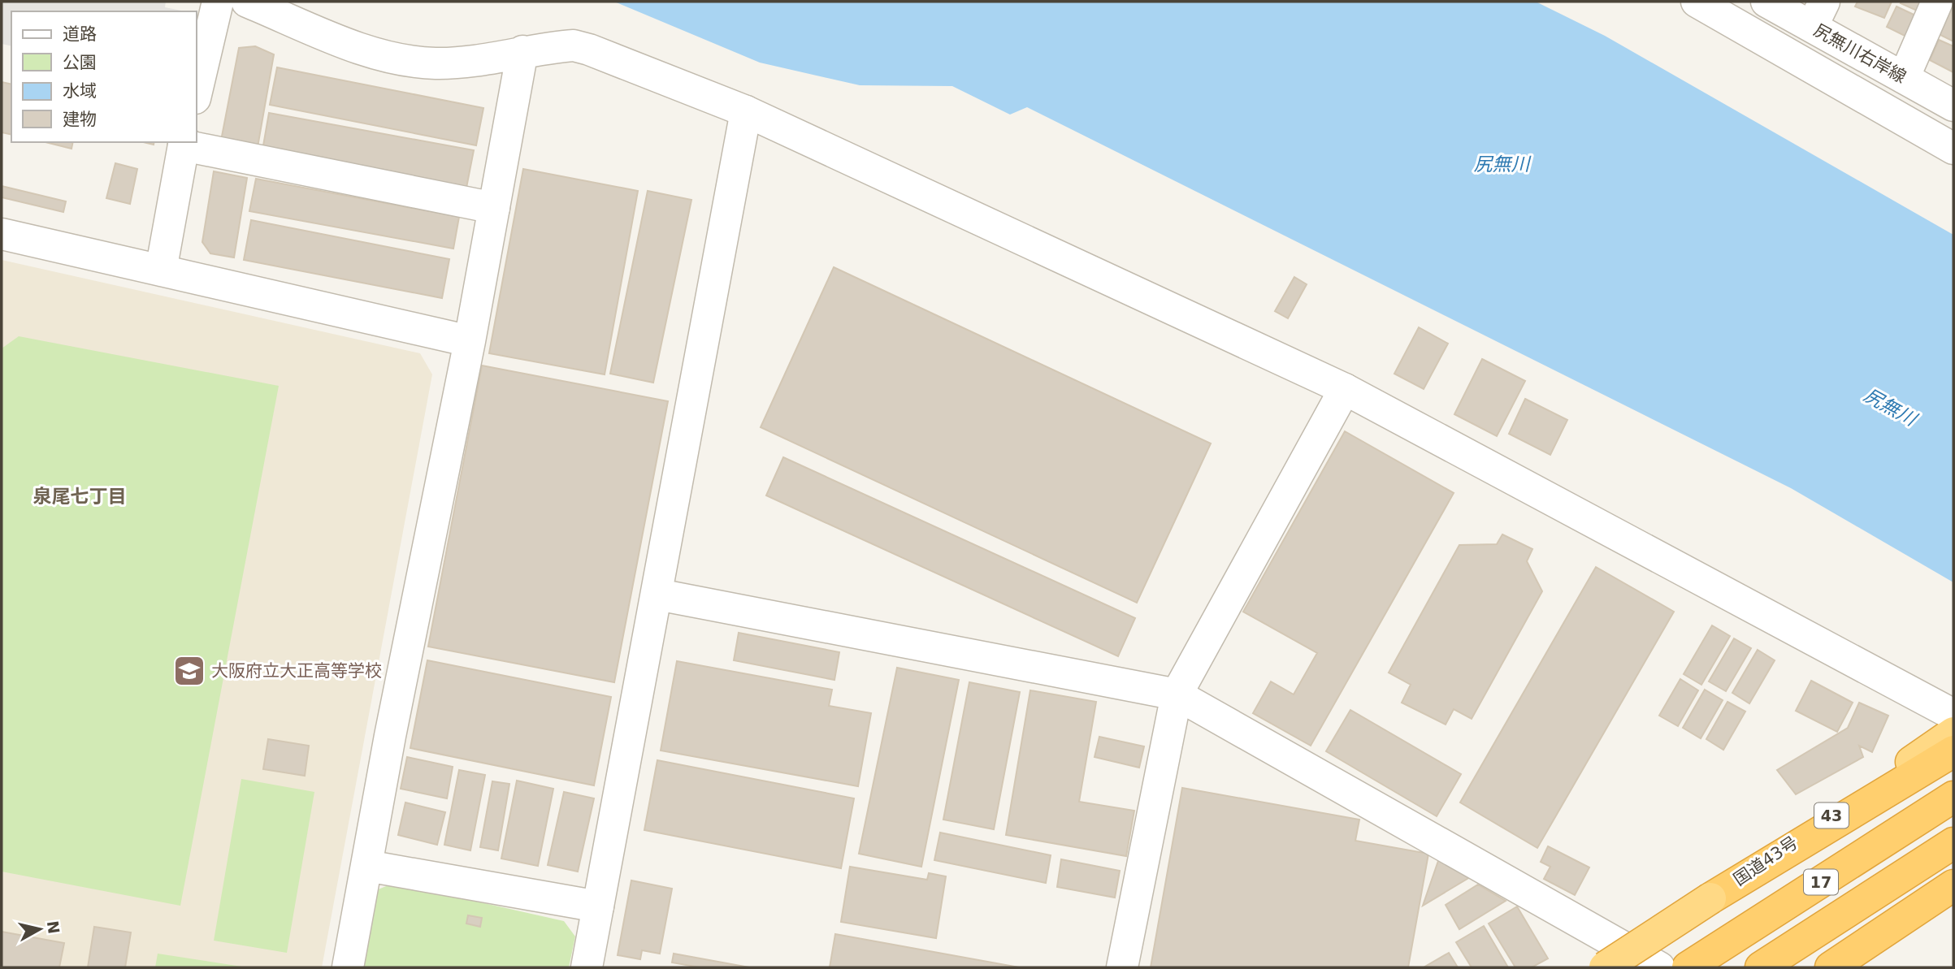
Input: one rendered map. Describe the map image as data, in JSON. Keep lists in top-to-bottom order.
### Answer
{
  "streets": {
    "highway": ["43", "国道43号", "17"],
    "street": ["尻無川右岸線"]
  },
  "districts": ["泉尾七丁目"],
  "water": ["尻無川"],
  "places": {
    "school or university": ["大阪府立大正高等学校"]
  },
  "legend": [
    "道路",
    "公園",
    "水域",
    "建物"
  ],
  "north": "right"
}
